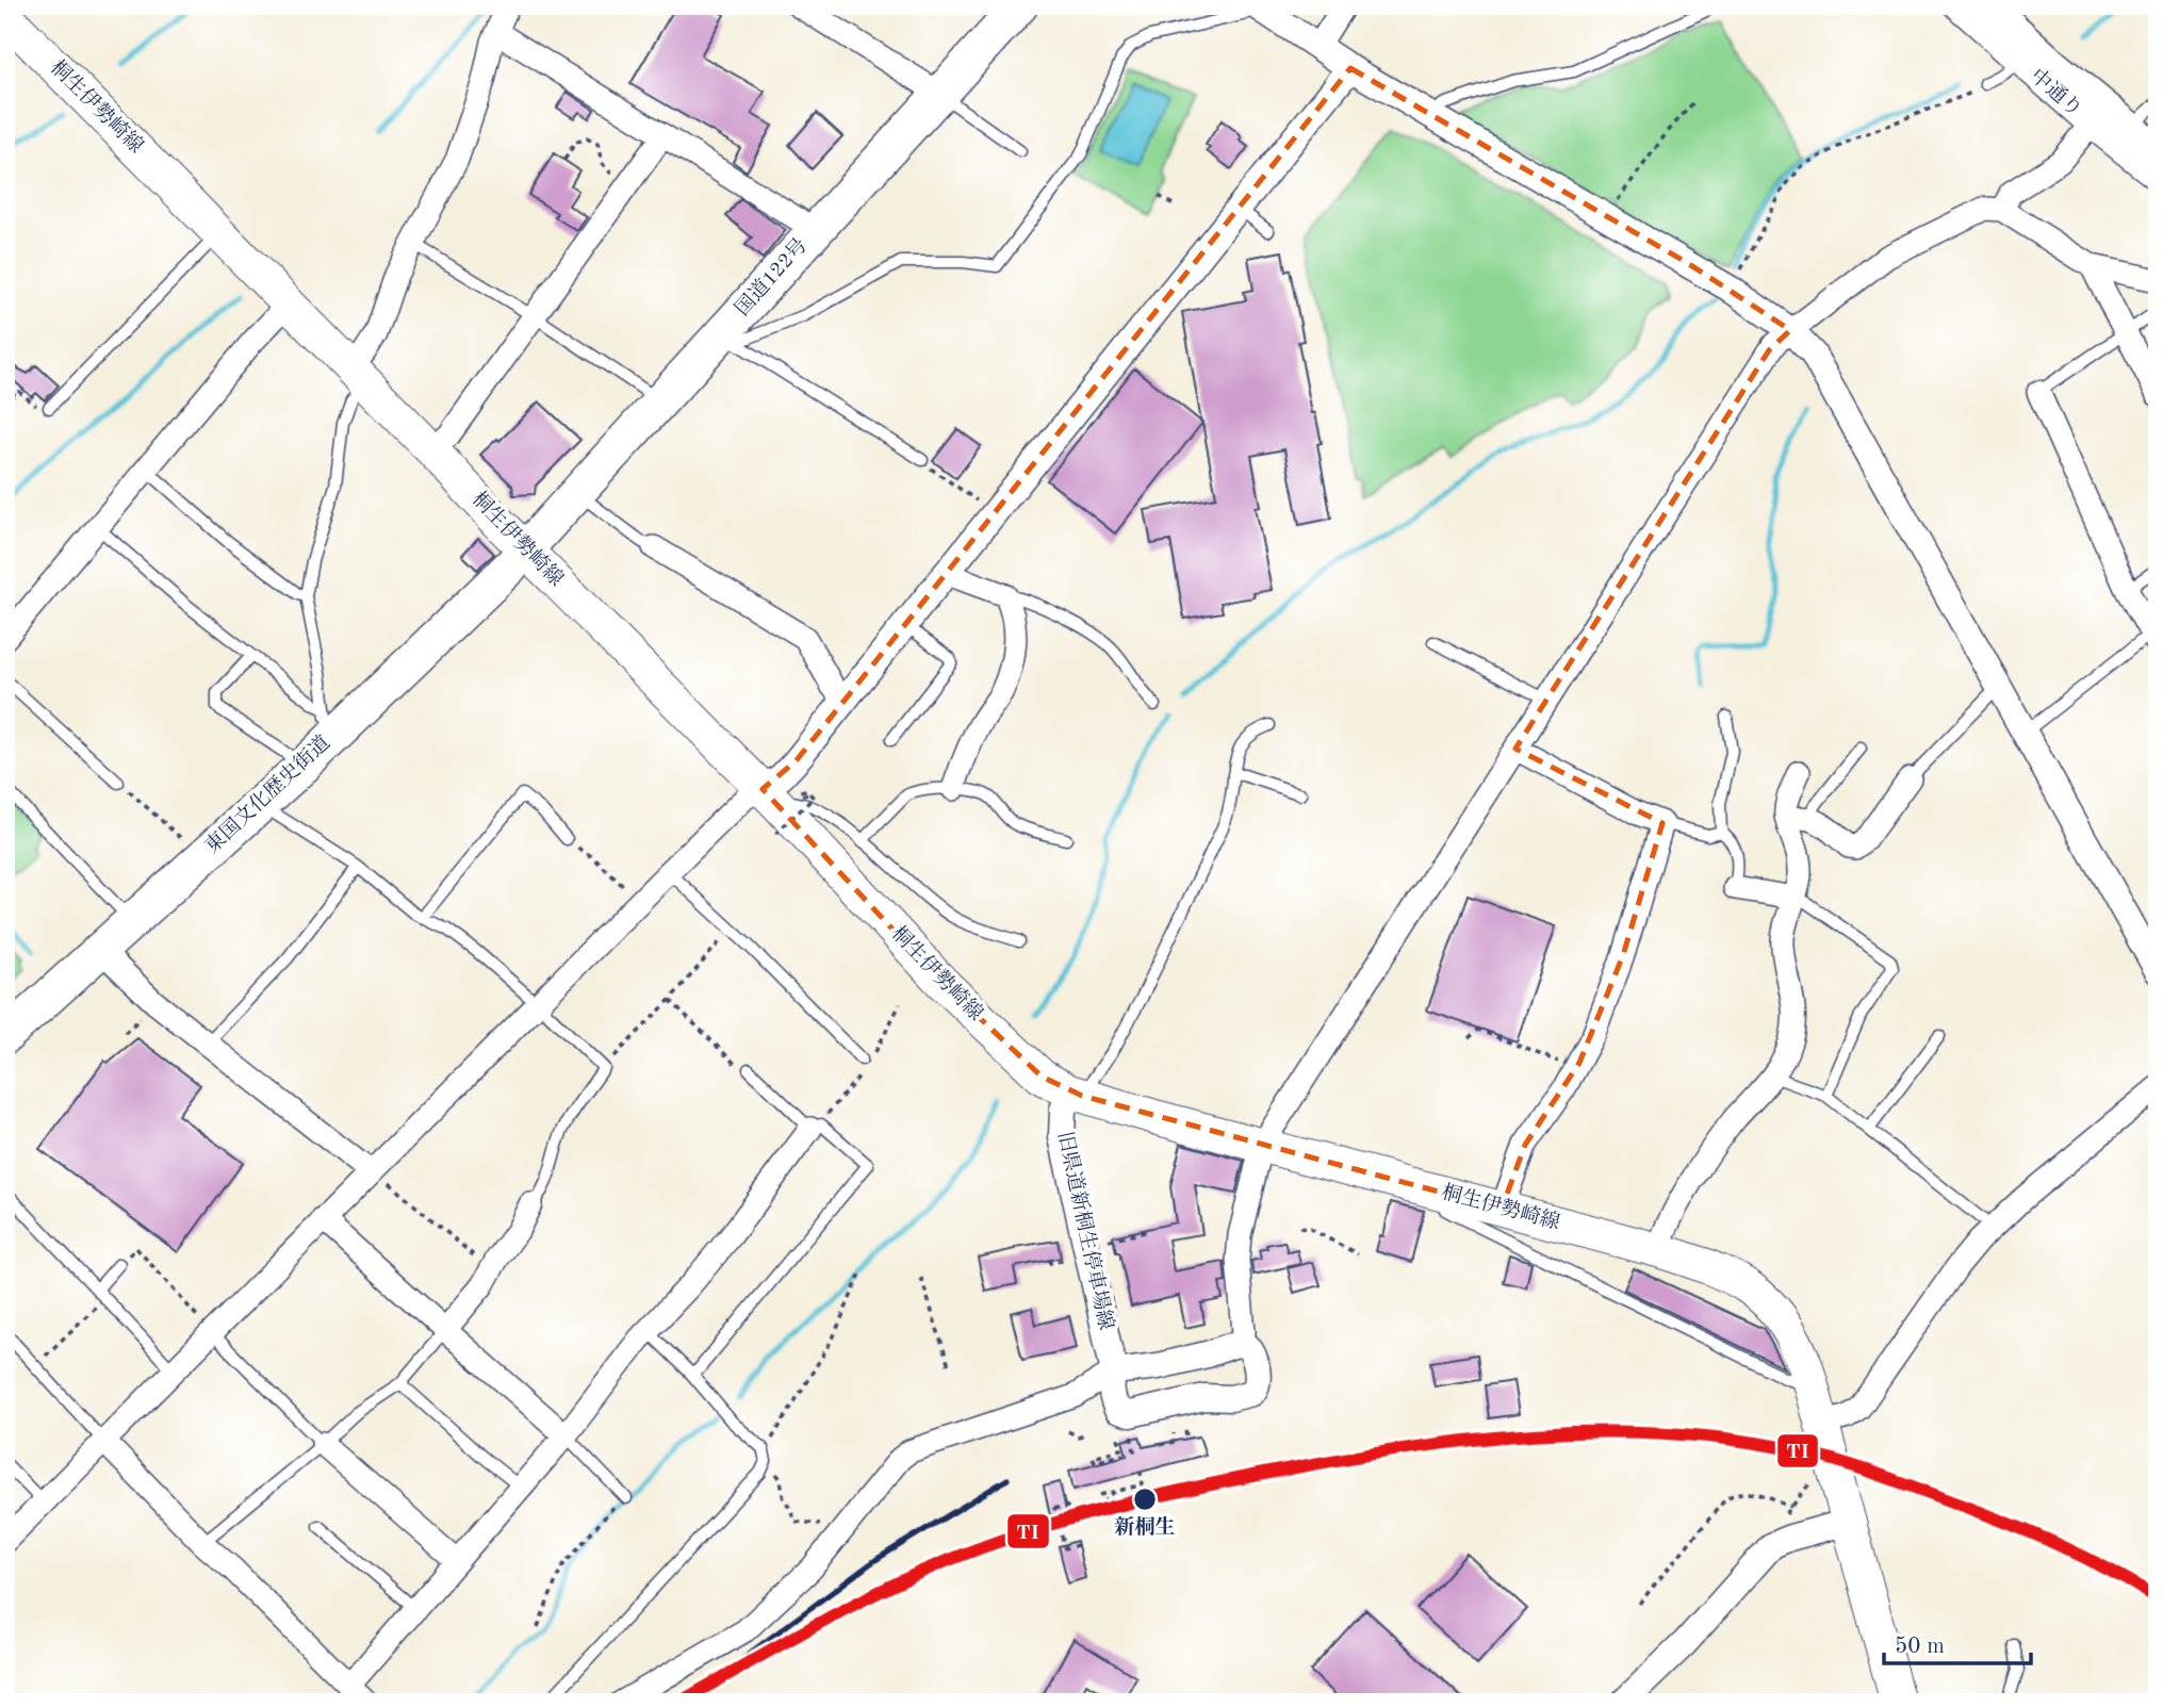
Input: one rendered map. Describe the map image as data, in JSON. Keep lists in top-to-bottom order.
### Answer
{
  "streets": {
    "highway": ["国道122号", "東国文化歴史街道"],
    "main road": ["桐生伊勢崎線"],
    "street": ["中通り", "旧県道新桐生停車場線"]
  },
  "crossings": [
    ["桐生伊勢崎線", "国道122号"],
    ["桐生伊勢崎線", "東国文化歴史街道"],
    ["桐生伊勢崎線", "旧県道新桐生停車場線"],
    ["国道122号", "東国文化歴史街道"]
  ],
  "places": ["新桐生"],
  "lines": ["transit line TI"],
  "scale_bar": "50 m"
}
